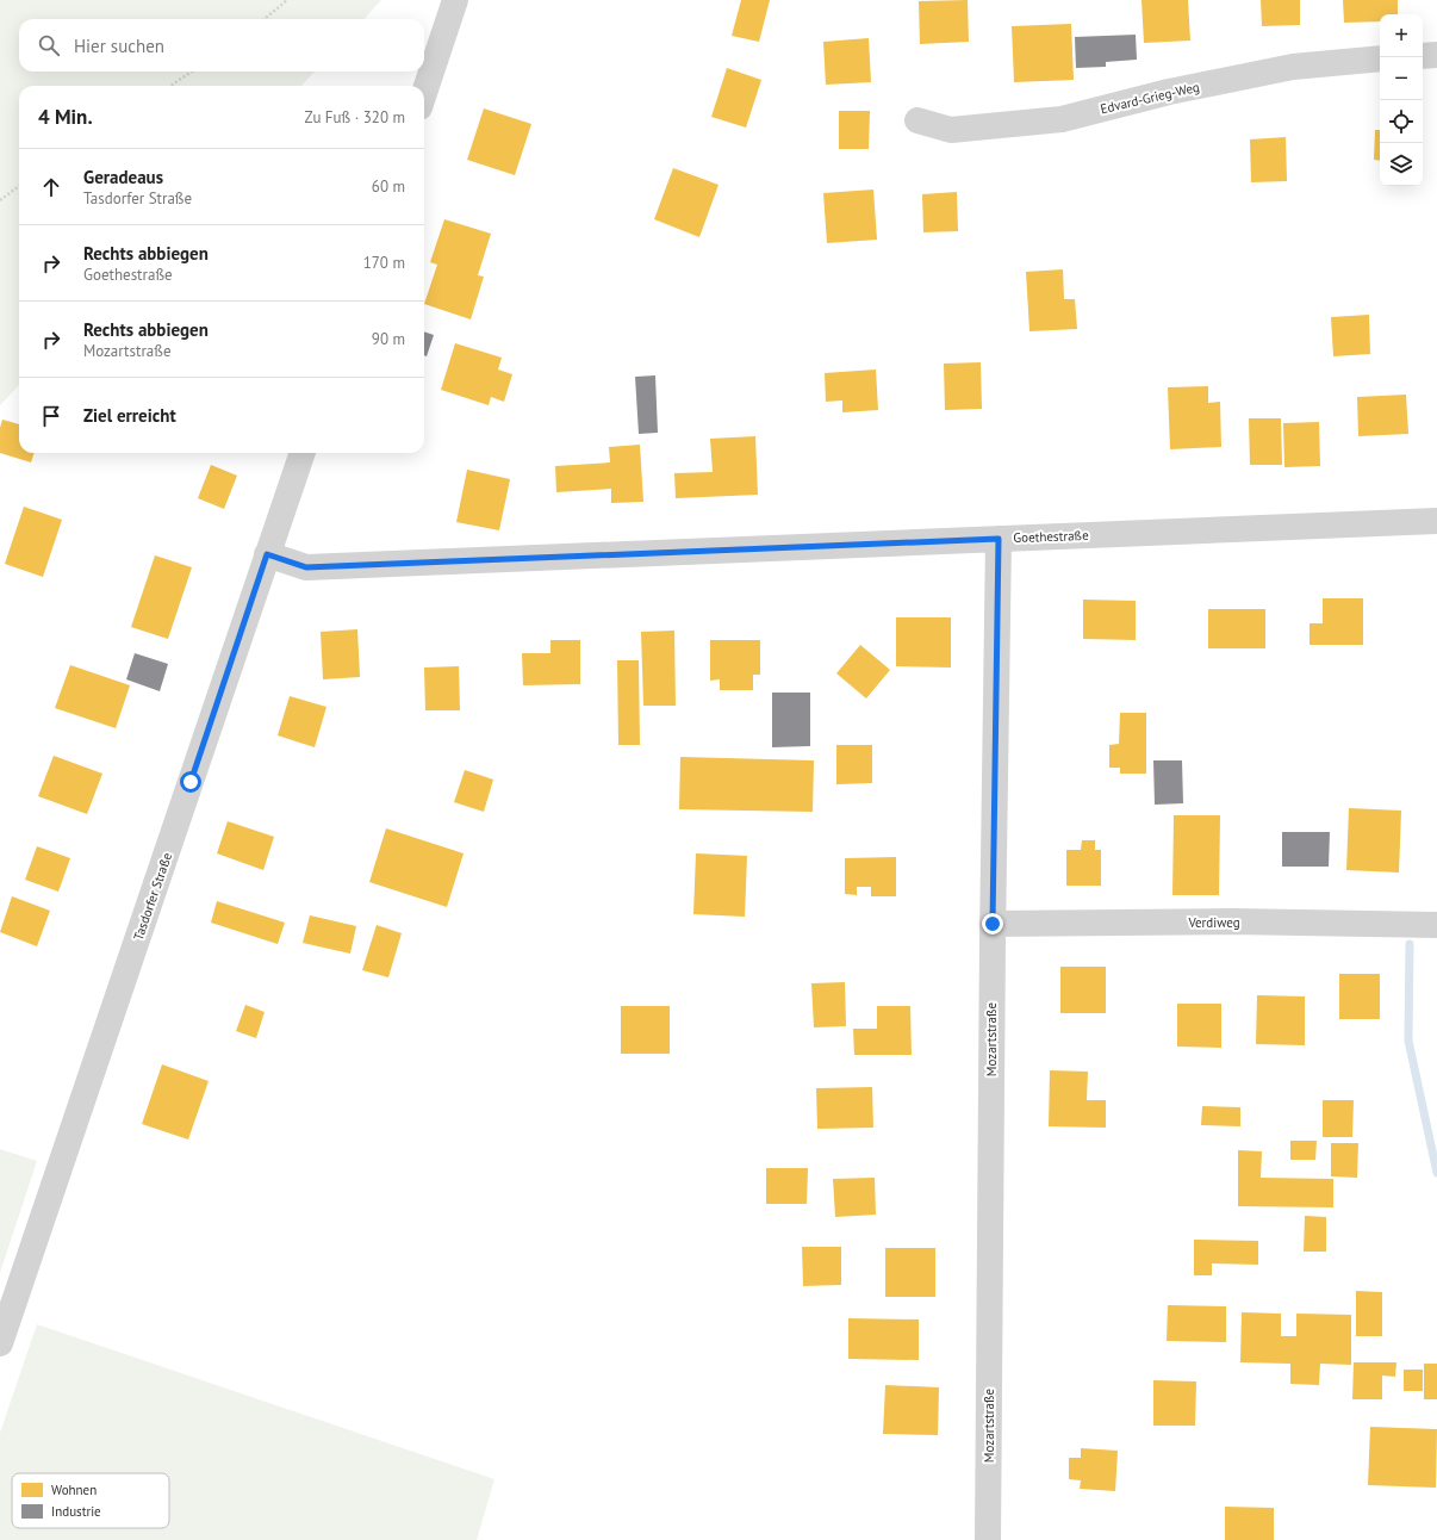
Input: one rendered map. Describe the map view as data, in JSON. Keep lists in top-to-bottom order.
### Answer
{
  "streets": {
    "street": [
      "Edvard-Grieg-Weg",
      "Goethestraße",
      "Tasdorfer Straße",
      "Verdiweg",
      "Mozartstraße"
    ]
  },
  "crossings": [
    ["Goethestraße", "Tasdorfer Straße"],
    ["Goethestraße", "Mozartstraße"],
    ["Verdiweg", "Mozartstraße"]
  ],
  "legend": ["Wohnen", "Industrie"],
  "page": {
    "map_buttons": ["+", "−"],
    "search": "Hier suchen",
    "heading": ["4 Min.", "Zu Fuß · 320 m"],
    "list": [
      ["Geradeaus", "Tasdorfer Straße", "60 m"],
      ["Rechts abbiegen", "Goethestraße", "170 m"],
      ["Rechts abbiegen", "Mozartstraße", "90 m"],
      "Ziel erreicht"
    ]
  }
}
